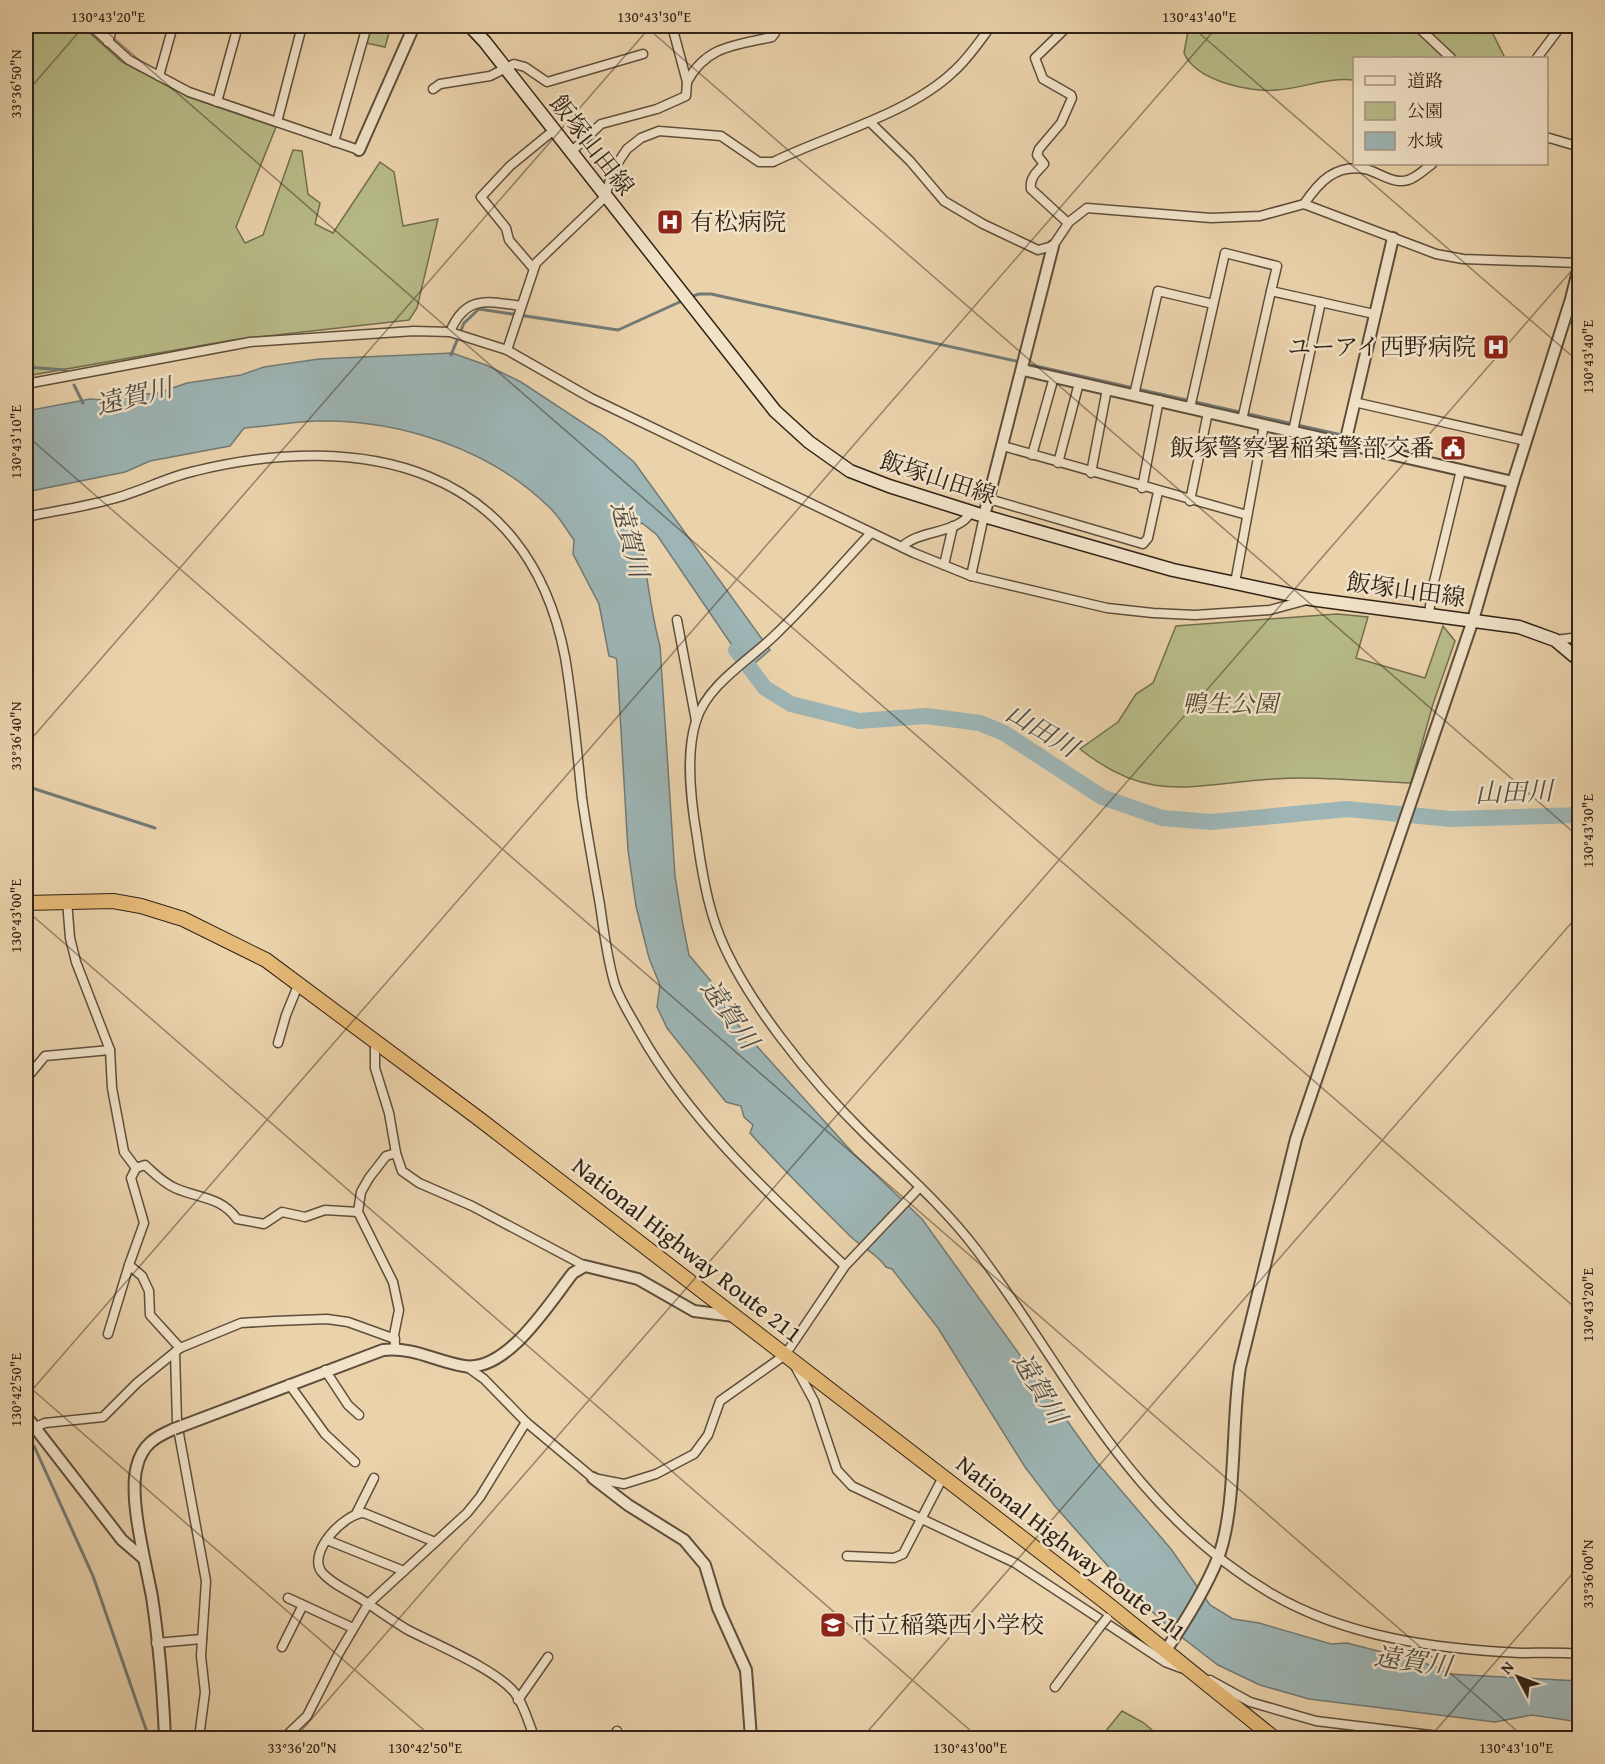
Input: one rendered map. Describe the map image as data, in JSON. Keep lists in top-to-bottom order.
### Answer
{
  "streets": {
    "highway": ["National Highway Route 211"],
    "main road": ["飯塚山田線"]
  },
  "water": ["遠賀川", "山田川"],
  "parks": ["鴨生公園"],
  "places": {
    "hospital": ["有松病院", "ユーアイ西野病院"],
    "public building": ["飯塚警察署稲築警部交番"],
    "school or university": ["市立稲築西小学校"]
  },
  "legend": ["道路", "公園", "水域"],
  "north": "top left",
  "coordinates": [
    "130°43'20\"E",
    "130°43'30\"E",
    "130°43'40\"E",
    "33°36'50\"N",
    "130°43'10\"E",
    "33°36'40\"N",
    "130°43'00\"E",
    "130°42'50\"E",
    "33°36'00\"N",
    "33°36'20\"N"
  ]
}
